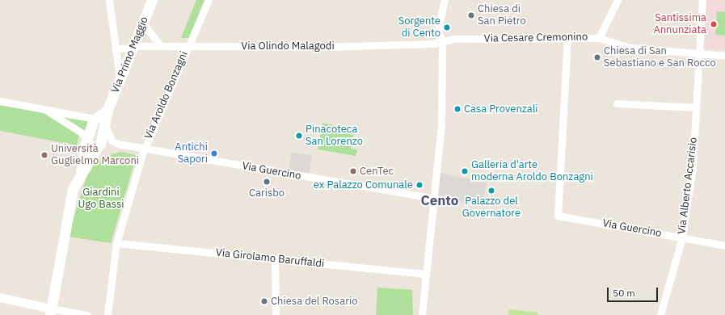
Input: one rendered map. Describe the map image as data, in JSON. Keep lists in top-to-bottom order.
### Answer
{
  "streets": {
    "main road": ["Via Primo Maggio"],
    "street": [
      "Via Cesare Cremonino",
      "Via Olindo Malagodi",
      "Via Aroldo Bonzagni",
      "Via Guercino",
      "Via Alberto Accarisio",
      "Via Girolamo Baruffaldi"
    ]
  },
  "crossings": [
    ["Via Cesare Cremonino", "Via Olindo Malagodi"],
    ["Via Cesare Cremonino", "Via Guercino"],
    ["Via Cesare Cremonino", "Via Alberto Accarisio"],
    ["Via Olindo Malagodi", "Via Primo Maggio"],
    ["Via Olindo Malagodi", "Via Aroldo Bonzagni"],
    ["Via Aroldo Bonzagni", "Via Guercino"],
    ["Via Aroldo Bonzagni", "Via Girolamo Baruffaldi"],
    ["Via Guercino", "Via Alberto Accarisio"]
  ],
  "districts": ["Cento"],
  "parks": ["Giardini Ugo Bassi"],
  "places": [
    "Chiesa di San Pietro",
    "Santissima Annunziata",
    "Sorgente di Cento",
    "Chiesa di San Sebastiano e San Rocco",
    "Casa Provenzali",
    "Pinacoteca San Lorenzo",
    "Antichi Sapori",
    "Università Guglielmo Marconi",
    "CenTec",
    "Galleria d'arte moderna Aroldo Bonzagni",
    "Carisbo",
    "ex Palazzo Comunale",
    "Palazzo del Governatore",
    "Chiesa del Rosario"
  ],
  "scale_bar": "50 m"
}
